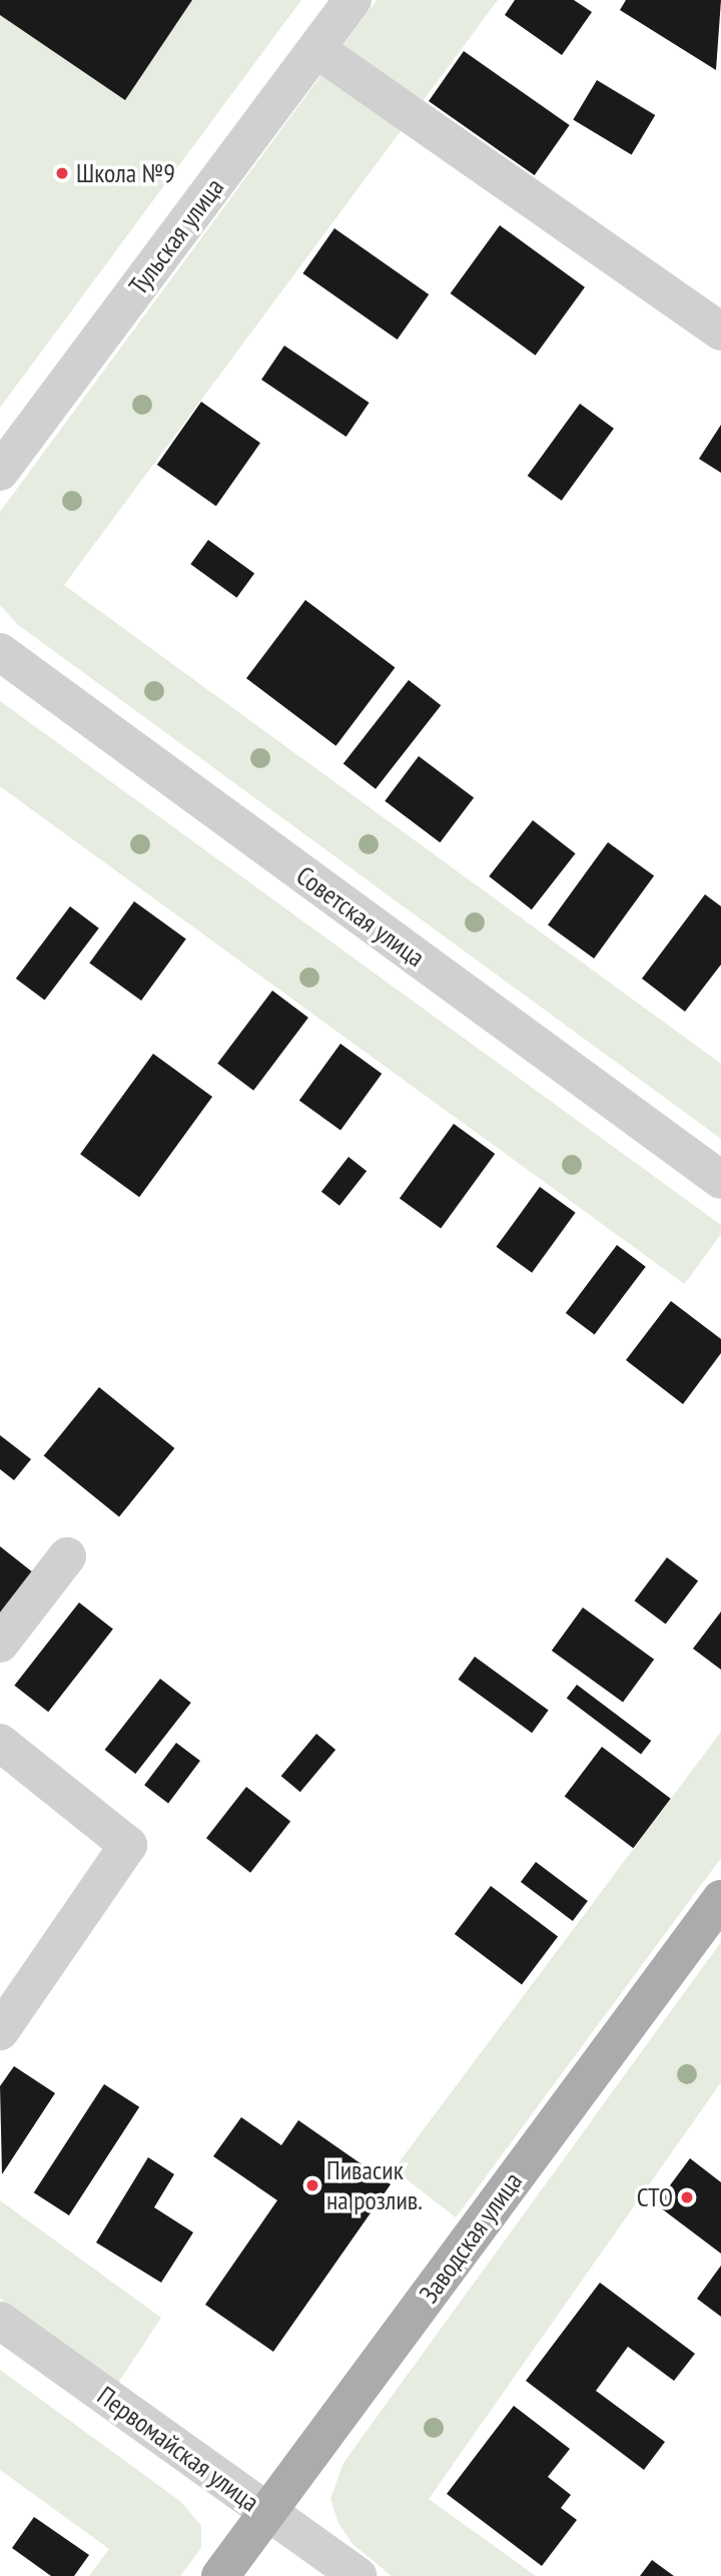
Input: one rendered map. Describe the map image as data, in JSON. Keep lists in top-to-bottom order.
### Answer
{
  "streets": {
    "main road": ["Заводская улица"],
    "street": ["Тульская улица", "Советская улица", "Первомайская улица"]
  },
  "crossings": [
    ["Заводская улица", "Первомайская улица"]
  ],
  "places": ["Школа №9", "Пивасик на розлив.", "СТО"]
}
